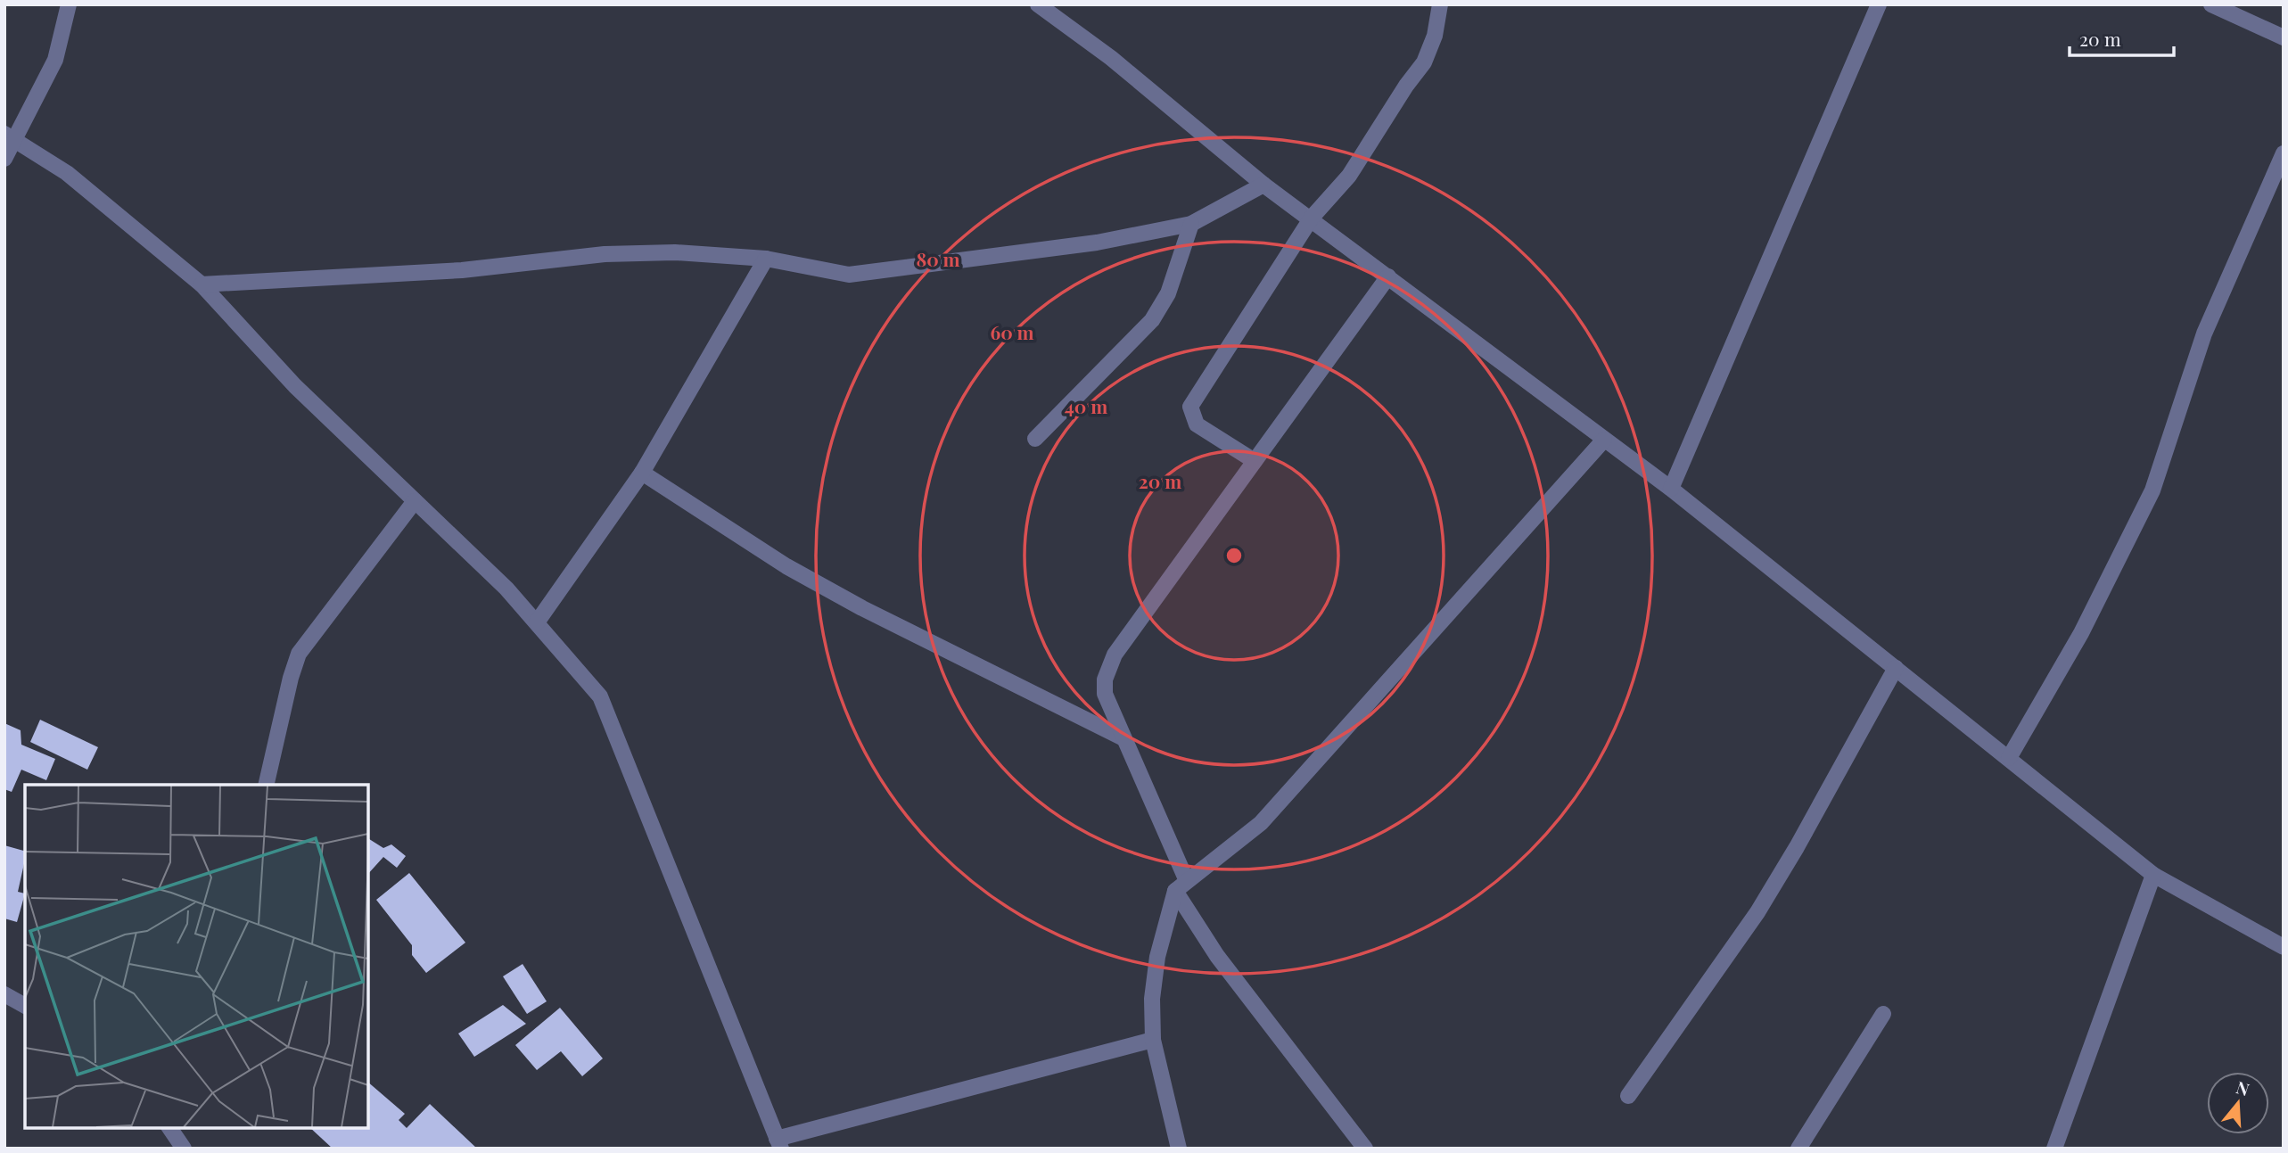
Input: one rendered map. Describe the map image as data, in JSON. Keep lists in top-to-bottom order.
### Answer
{
  "scale_bar": "20 m",
  "north": "top",
  "rings": [
    "80 m",
    "60 m",
    "40 m",
    "20 m"
  ]
}
